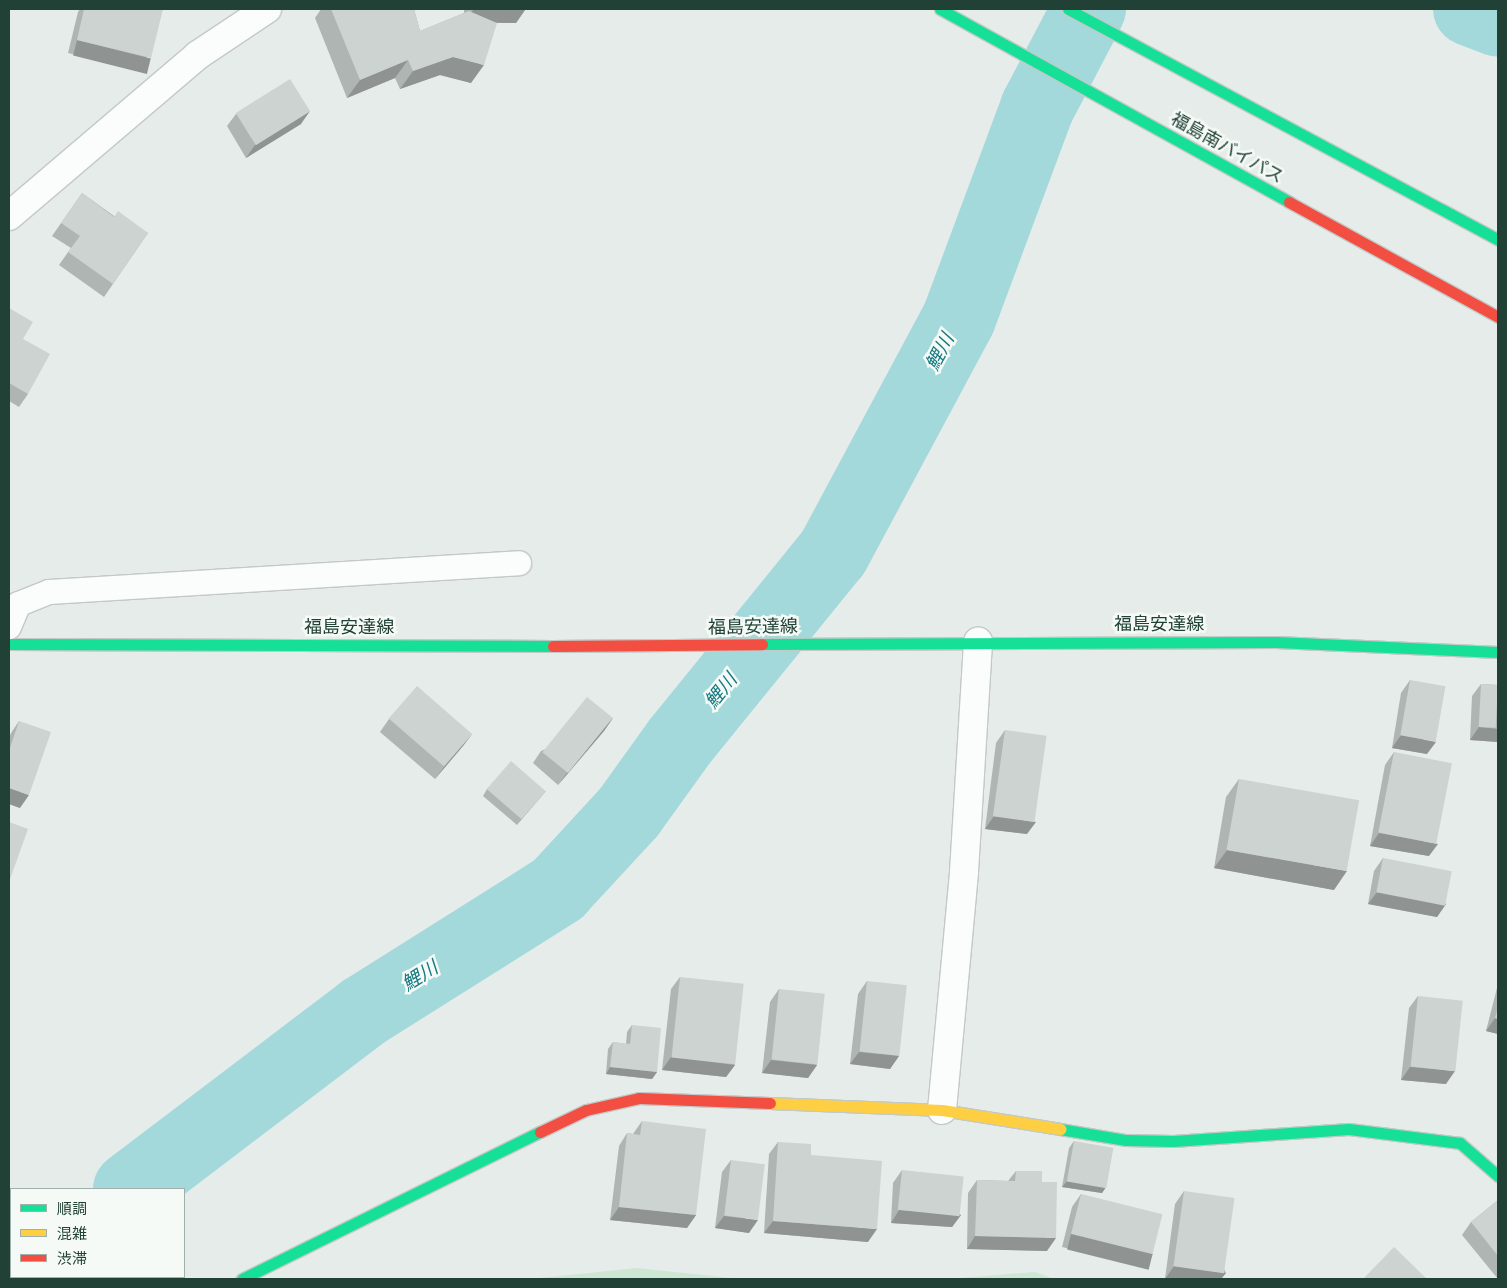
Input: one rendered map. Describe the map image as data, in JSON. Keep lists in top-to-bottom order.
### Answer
{
  "streets": {
    "main road": ["福島南バイパス", "福島安達線"]
  },
  "water": ["鯉川"],
  "legend": ["順調", "混雑", "渋滞"]
}
